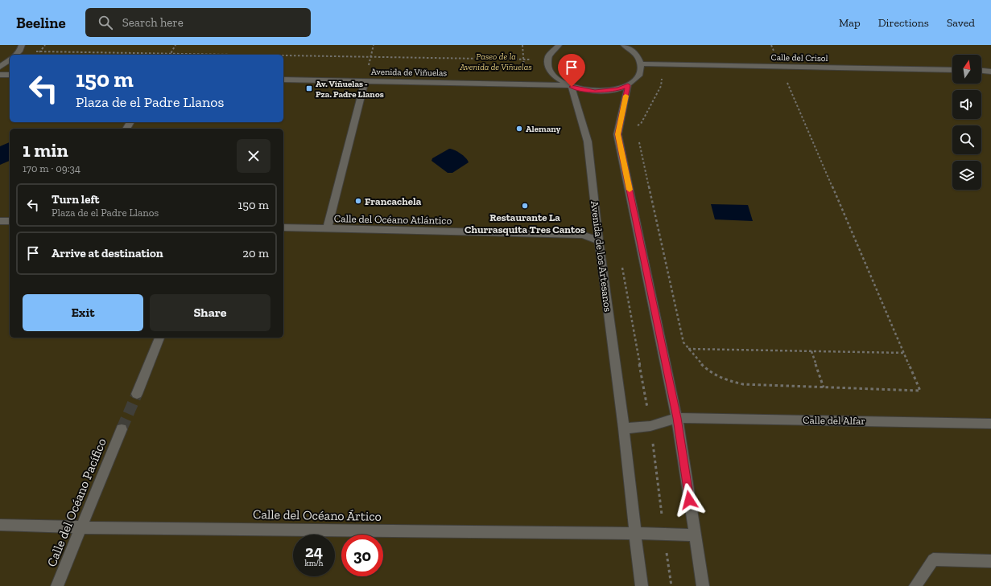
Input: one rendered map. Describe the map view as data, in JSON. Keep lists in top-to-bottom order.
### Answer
{
  "streets": {
    "street": [
      "Calle del Crisol",
      "Avenida de Viñuelas",
      "Calle del Océano Atlántico",
      "Avenida de los Artesanos",
      "Calle del Alfar",
      "Calle del Océano Pacífico",
      "Calle del Océano Ártico"
    ]
  },
  "crossings": [
    ["Avenida de Viñuelas", "Calle del Océano Atlántico"],
    ["Avenida de Viñuelas", "Avenida de los Artesanos"],
    ["Calle del Océano Atlántico", "Avenida de los Artesanos"],
    ["Avenida de los Artesanos", "Calle del Océano Ártico"],
    ["Calle del Océano Pacífico", "Calle del Océano Ártico"]
  ],
  "parks": ["Paseo de la Avenida de Viñuelas"],
  "places": {
    "transit": ["Av. Viñuelas - Pza. Padre Llanos"],
    "other": ["Alemany", "Francachela", "Restaurante La Churrasquita Tres Cantos"]
  },
  "north": "top",
  "page": {
    "header": "Beeline",
    "search": "Search here",
    "nav": ["Map", "Directions", "Saved"],
    "turn": ["150 m", "Plaza de el Padre Llanos"],
    "heading": ["1 min", "170 m · 09:34"],
    "list": [
      {
        "name": "Turn left",
        "note": "Plaza de el Padre Llanos",
        "value": "150 m"
      },
      {
        "name": "Arrive at destination",
        "value": "20 m"
      }
    ],
    "buttons": ["Exit", "Share"],
    "speed": "24 km/h",
    "limit": "30"
  }
}
